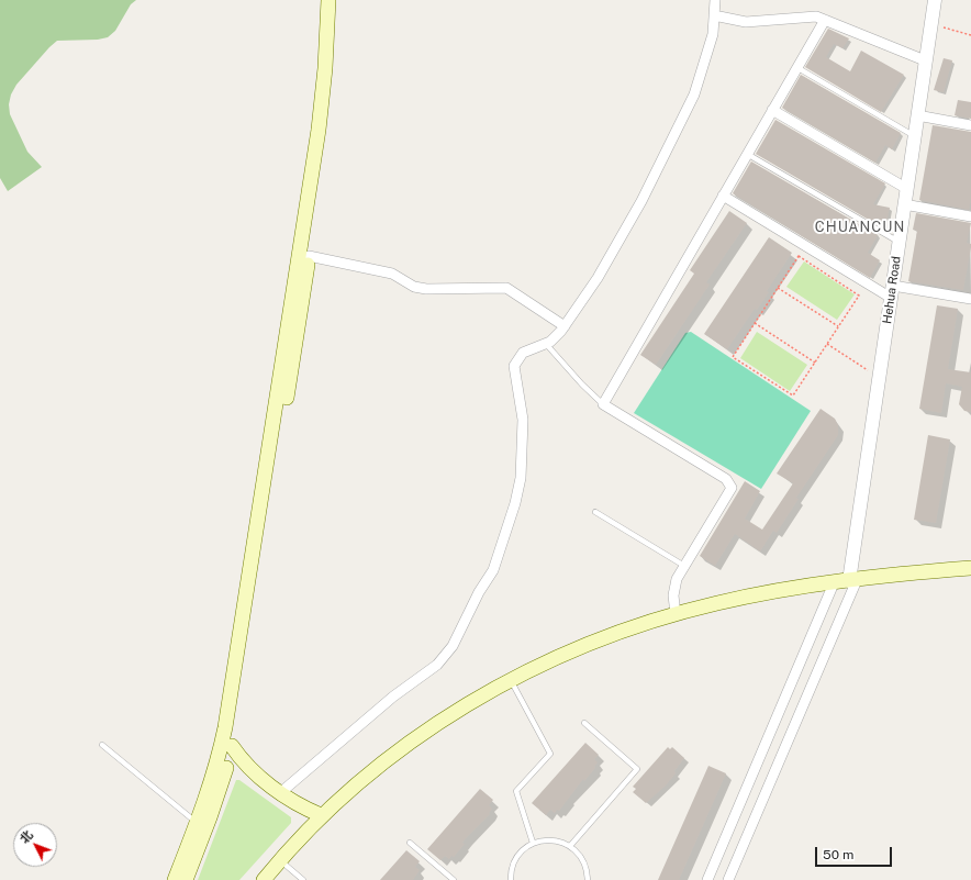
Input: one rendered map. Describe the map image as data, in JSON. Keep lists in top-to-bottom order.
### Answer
{
  "streets": {
    "street": ["Hehua Road"]
  },
  "districts": ["CHUANCUN"],
  "scale_bar": "50 m",
  "north": "top left"
}
